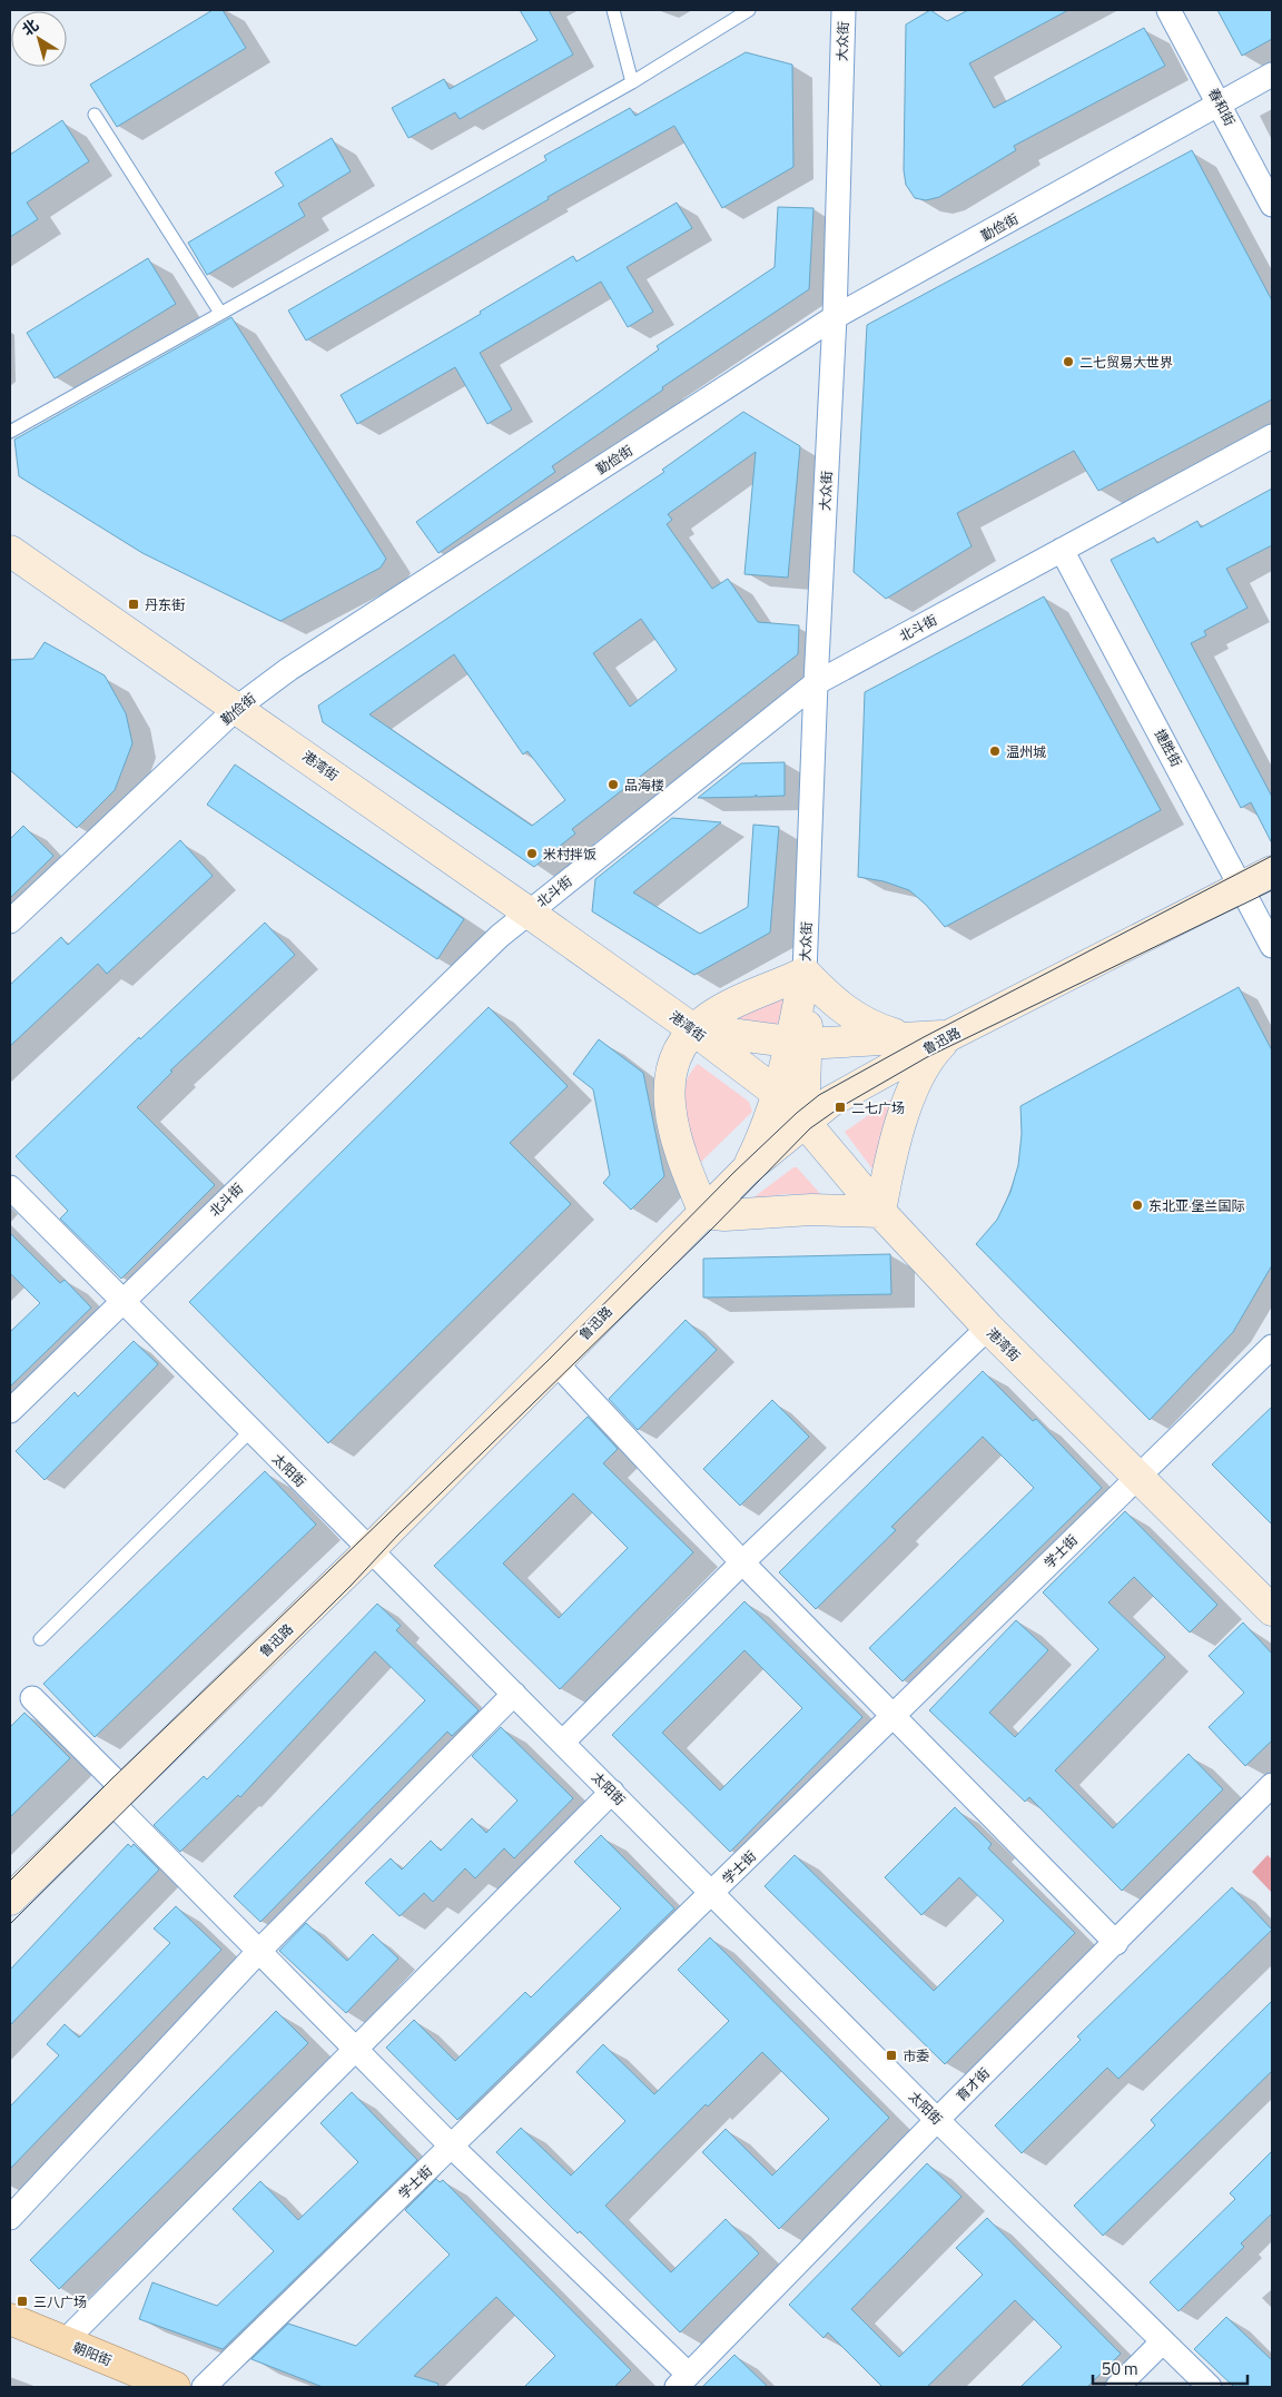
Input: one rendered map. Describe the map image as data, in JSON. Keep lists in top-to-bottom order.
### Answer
{
  "streets": {
    "main road": ["港湾街", "鲁迅路", "朝阳街"],
    "street": [
      "大众街",
      "春和街",
      "勤俭街",
      "北斗街",
      "捷胜街",
      "太阳街",
      "学士街",
      "育才街"
    ]
  },
  "crossings": [
    ["大众街", "勤俭街"],
    ["大众街", "北斗街"],
    ["春和街", "勤俭街"],
    ["勤俭街", "港湾街"],
    ["北斗街", "捷胜街"],
    ["北斗街", "港湾街"],
    ["北斗街", "太阳街"],
    ["捷胜街", "鲁迅路"],
    ["港湾街", "鲁迅路"],
    ["港湾街", "学士街"],
    ["鲁迅路", "太阳街"],
    ["太阳街", "学士街"],
    ["太阳街", "育才街"]
  ],
  "places": {
    "other": [
      "二七贸易大世界",
      "温州城",
      "品海楼",
      "米村拌饭",
      "东北亚·堡兰国际"
    ],
    "transit": [
      "丹东街",
      "二七广场",
      "市委",
      "三八广场"
    ]
  },
  "scale_bar": "50 m",
  "north": "top left"
}
